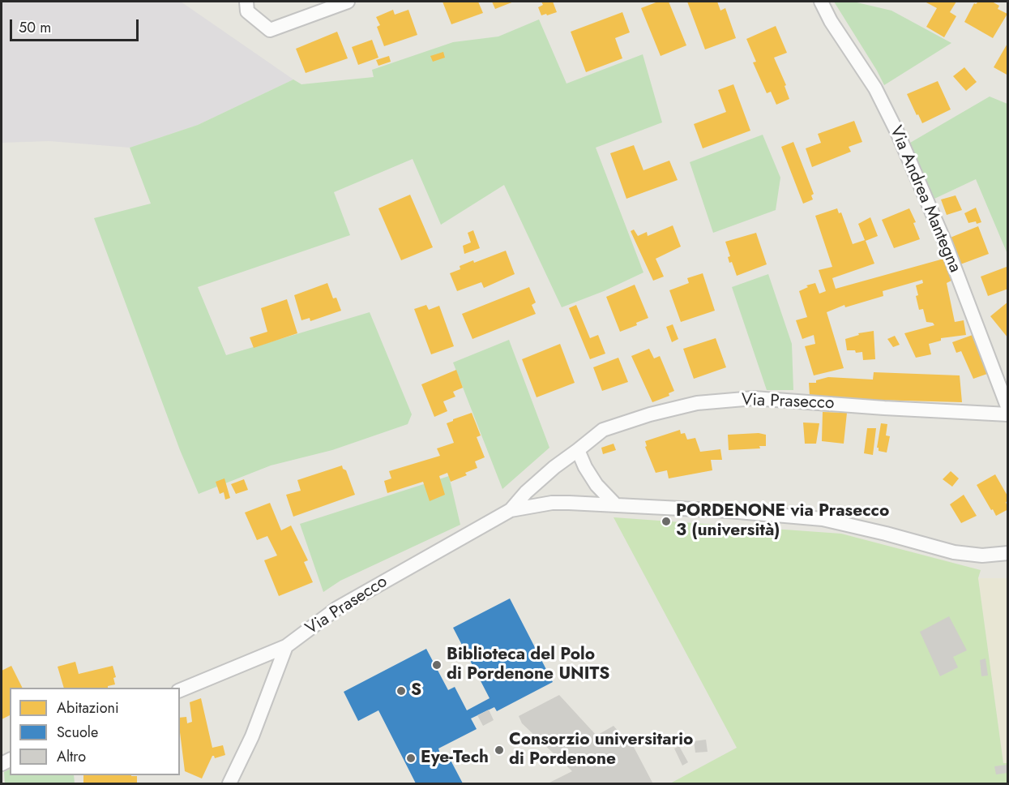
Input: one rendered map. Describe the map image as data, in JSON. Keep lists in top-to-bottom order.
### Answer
{
  "streets": {
    "street": ["Via Andrea Mantegna", "Via Prasecco"]
  },
  "places": [
    "PORDENONE via Prasecco 3 (università)",
    "Biblioteca del Polo di Pordenone UNITS",
    "S",
    "Consorzio universitario di Pordenone",
    "Eye-Tech"
  ],
  "legend": ["Abitazioni", "Scuole", "Altro"],
  "scale_bar": "50 m"
}
